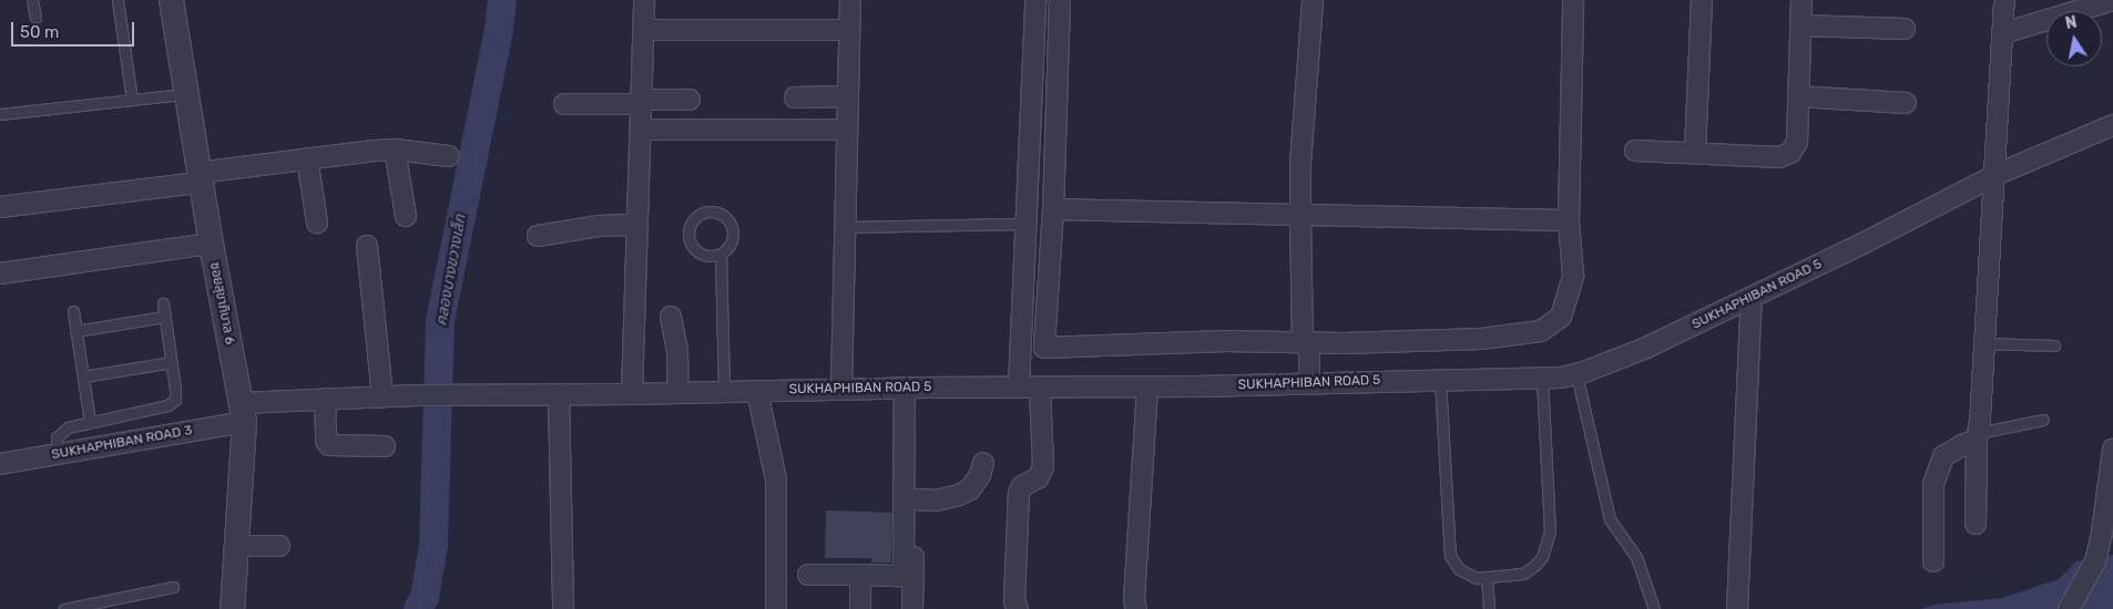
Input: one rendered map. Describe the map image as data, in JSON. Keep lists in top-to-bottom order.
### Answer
{
  "streets": {
    "street": ["SUKHAPHIBAN ROAD 5", "ซอยสุขาภิบาล 6", "SUKHAPHIBAN ROAD 3"]
  },
  "crossings": [
    ["SUKHAPHIBAN ROAD 5", "SUKHAPHIBAN ROAD 3"],
    ["ซอยสุขาภิบาล 6", "SUKHAPHIBAN ROAD 3"]
  ],
  "water": ["คลองบางขวางเล็ก"],
  "scale_bar": "50 m",
  "north": "top"
}
